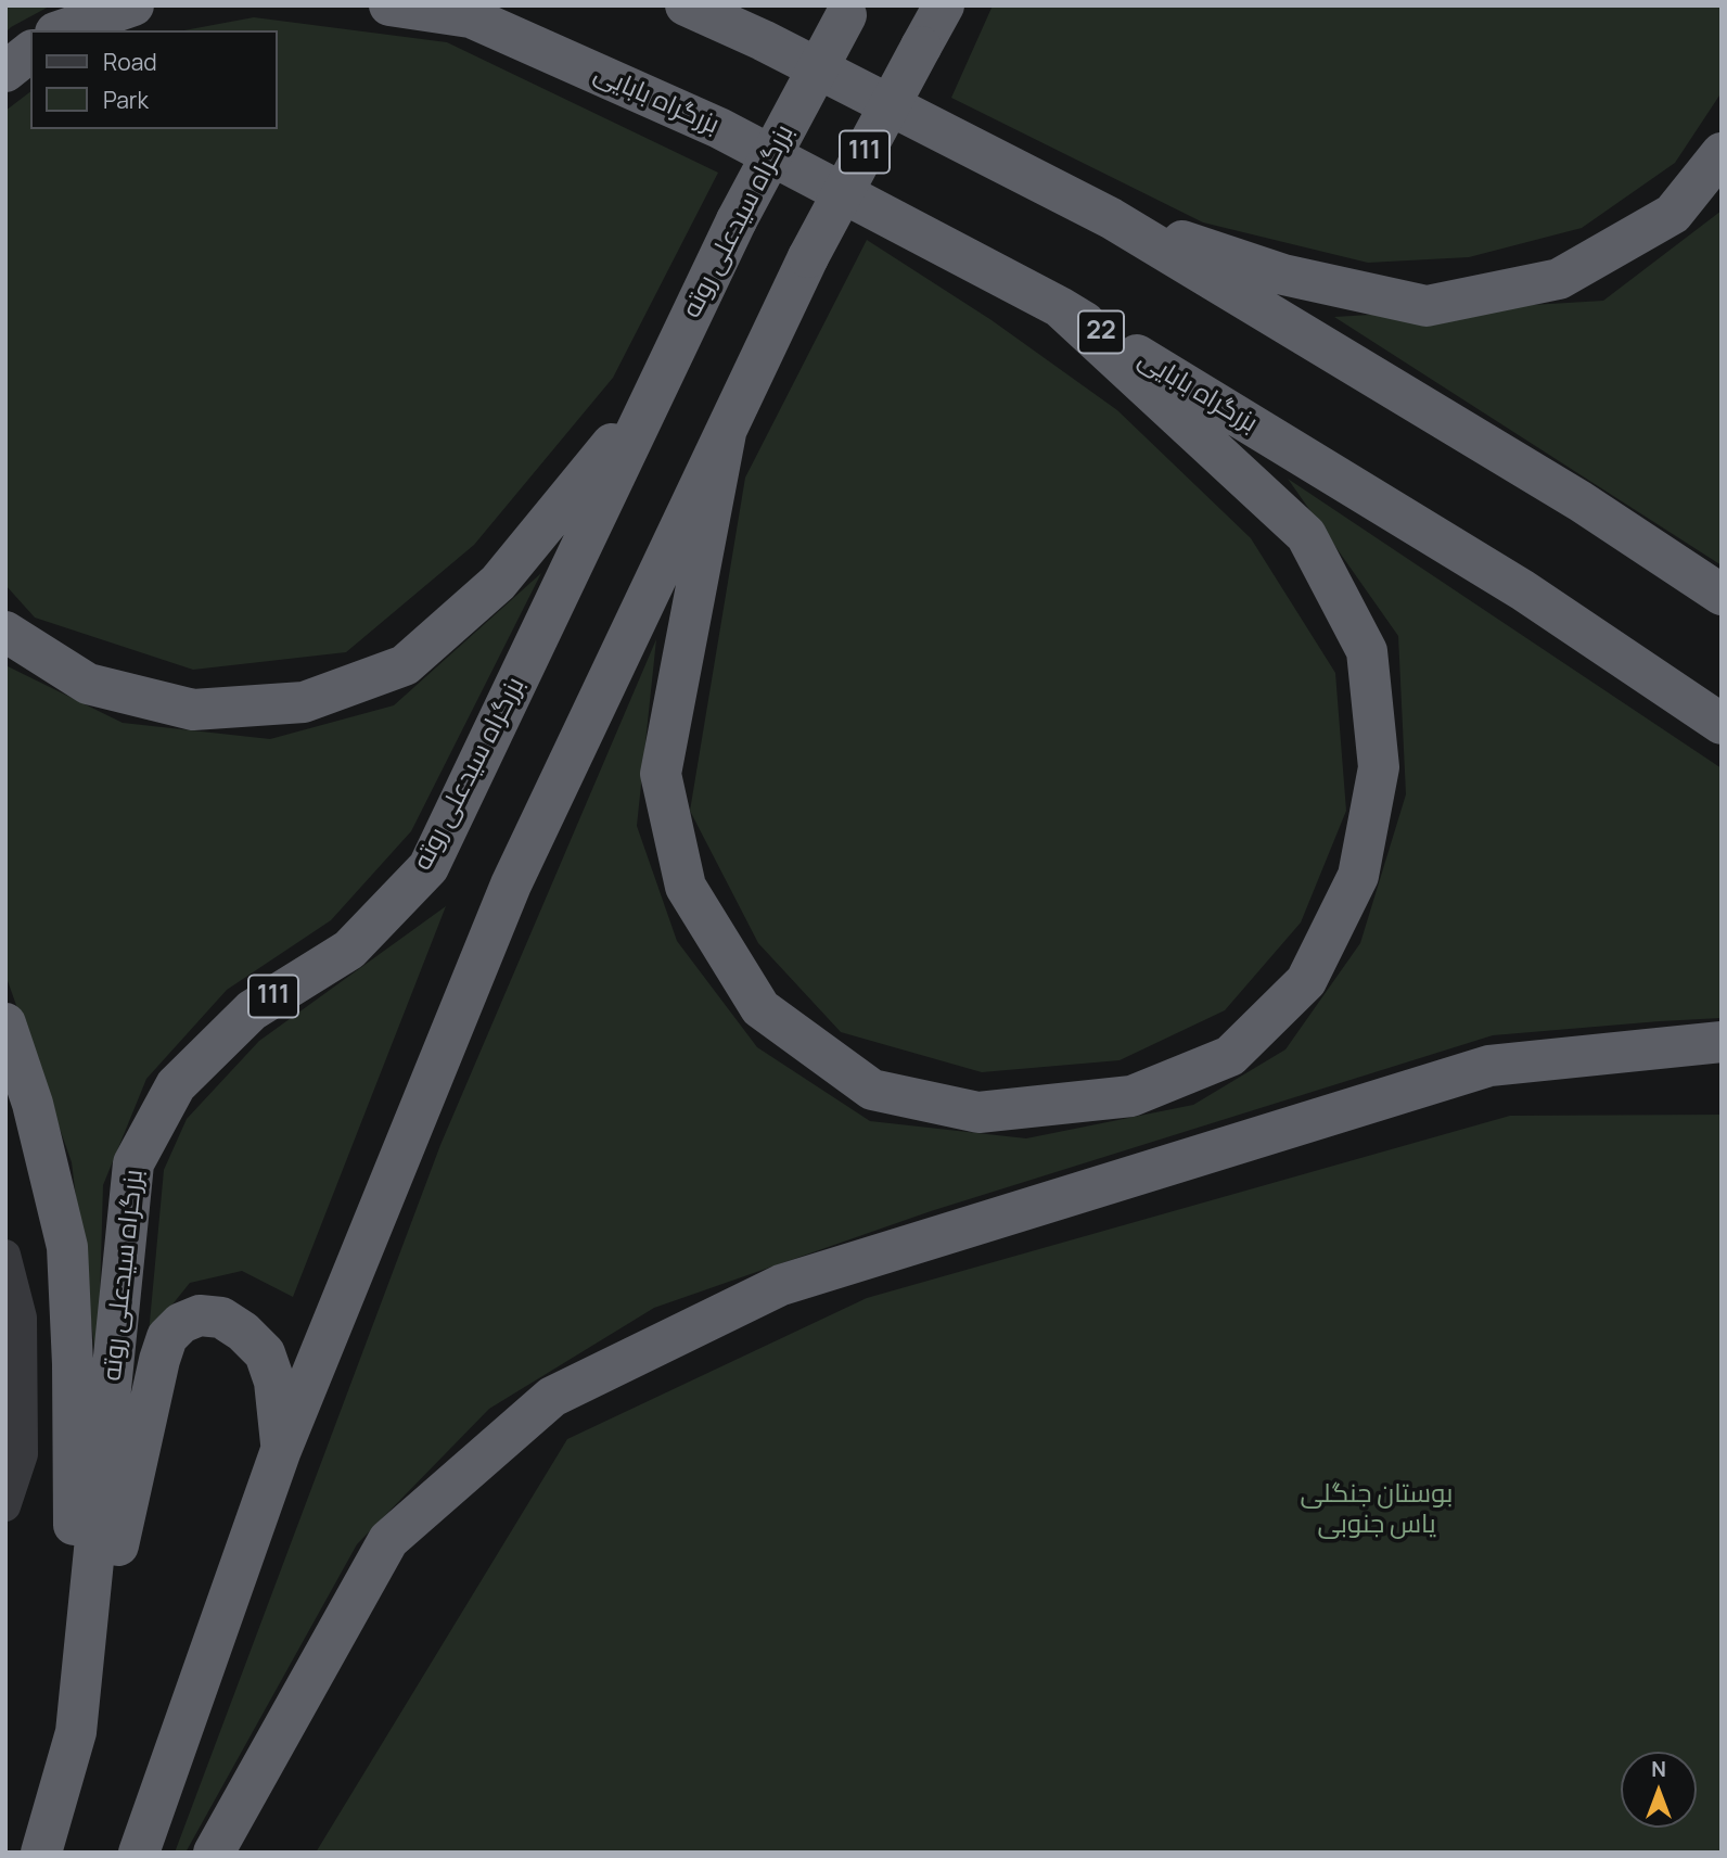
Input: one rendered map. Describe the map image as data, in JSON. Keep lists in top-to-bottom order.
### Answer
{
  "streets": {
    "highway": [
      "بزرگراه بابایی",
      "111",
      "بزرگراه سیدعلی روته",
      "22"
    ]
  },
  "parks": ["بوستان جنگلی یاس جنوبی"],
  "legend": ["Road", "Park"],
  "north": "top"
}
